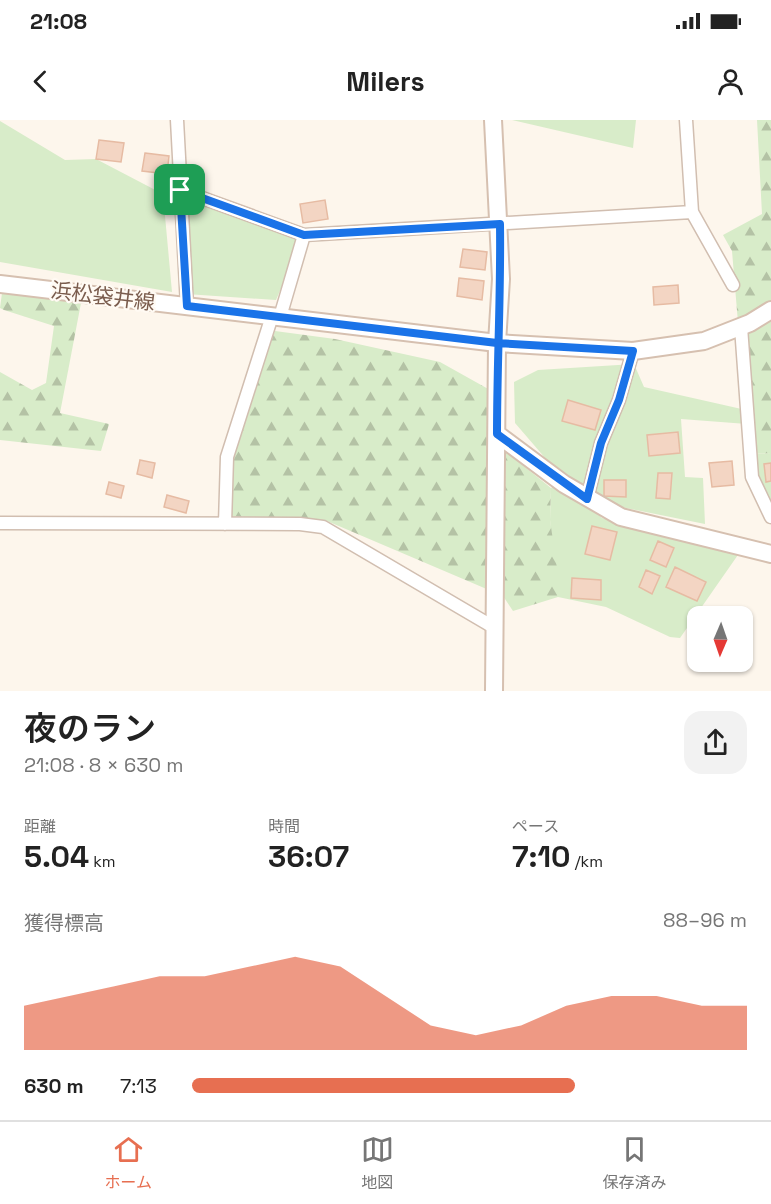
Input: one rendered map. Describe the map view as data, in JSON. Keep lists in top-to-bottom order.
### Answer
{
  "streets": {
    "street": ["浜松袋井線"]
  },
  "north": "bottom",
  "page": {
    "status": "21:08",
    "header": "Milers",
    "heading": ["夜のラン", "21:08 · 8 × 630 m"],
    "stats": [
      ["距離", "5.04 km"],
      ["時間", "36:07"],
      ["ペース", "7:10 /km"]
    ],
    "chart": ["獲得標高", "88–96 m"],
    "list": [
      {
        "name": "630 m",
        "note": "7:13"
      }
    ],
    "tabs": ["ホーム", "地図", "保存済み"]
  }
}
